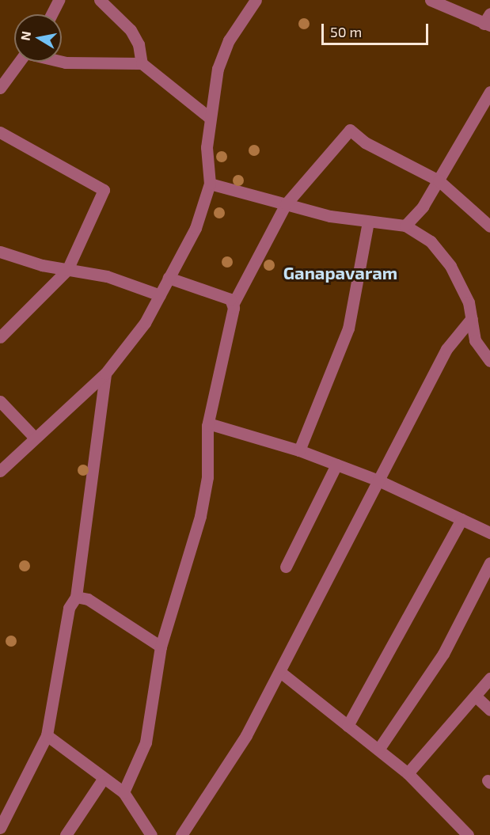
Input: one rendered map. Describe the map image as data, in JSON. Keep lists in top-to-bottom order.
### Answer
{
  "districts": ["Ganapavaram"],
  "scale_bar": "50 m",
  "north": "left"
}
